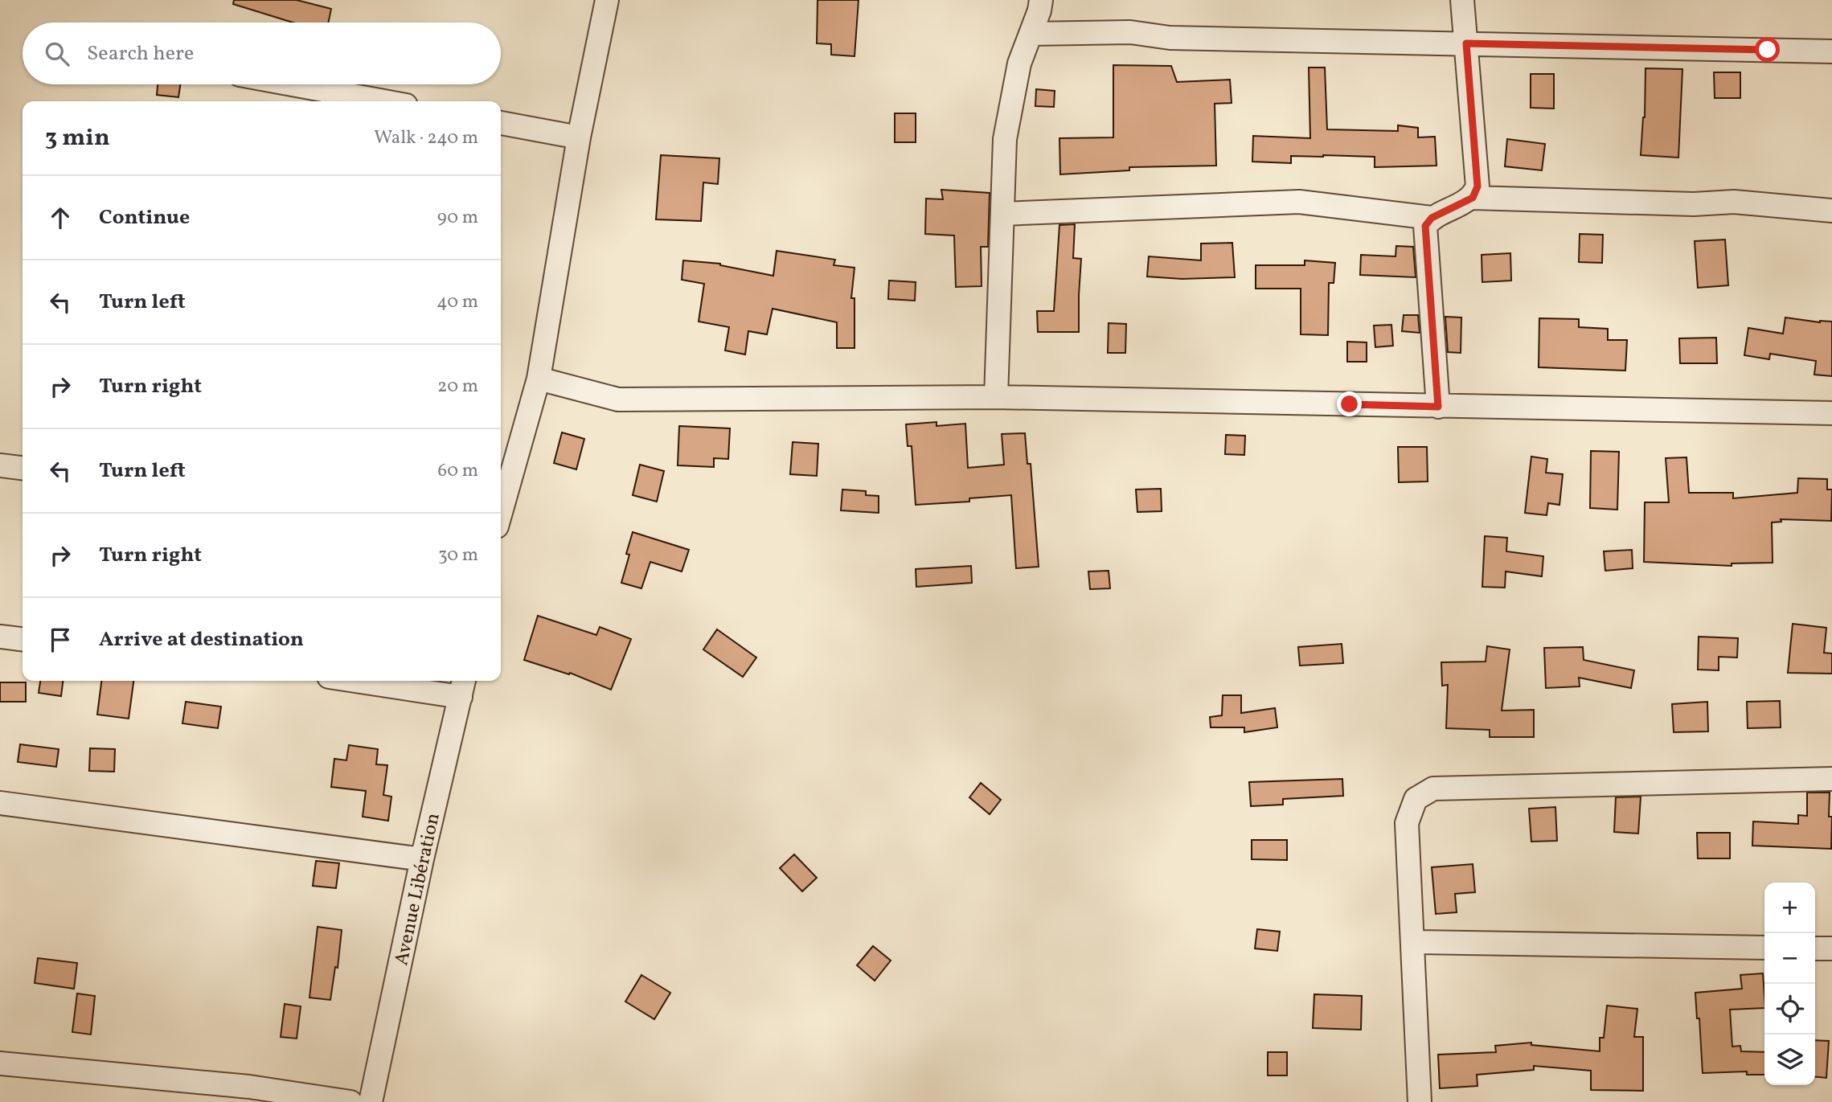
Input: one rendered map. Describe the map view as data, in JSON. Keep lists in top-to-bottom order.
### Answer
{
  "streets": {
    "street": ["Avenue Libération"]
  },
  "page": {
    "search": "Search here",
    "heading": ["3 min", "Walk · 240 m"],
    "list": [
      ["Continue", "90 m"],
      ["Turn left", "40 m"],
      ["Turn right", "20 m"],
      ["Turn left", "60 m"],
      ["Turn right", "30 m"],
      "Arrive at destination"
    ],
    "map_buttons": ["+", "−"]
  }
}
